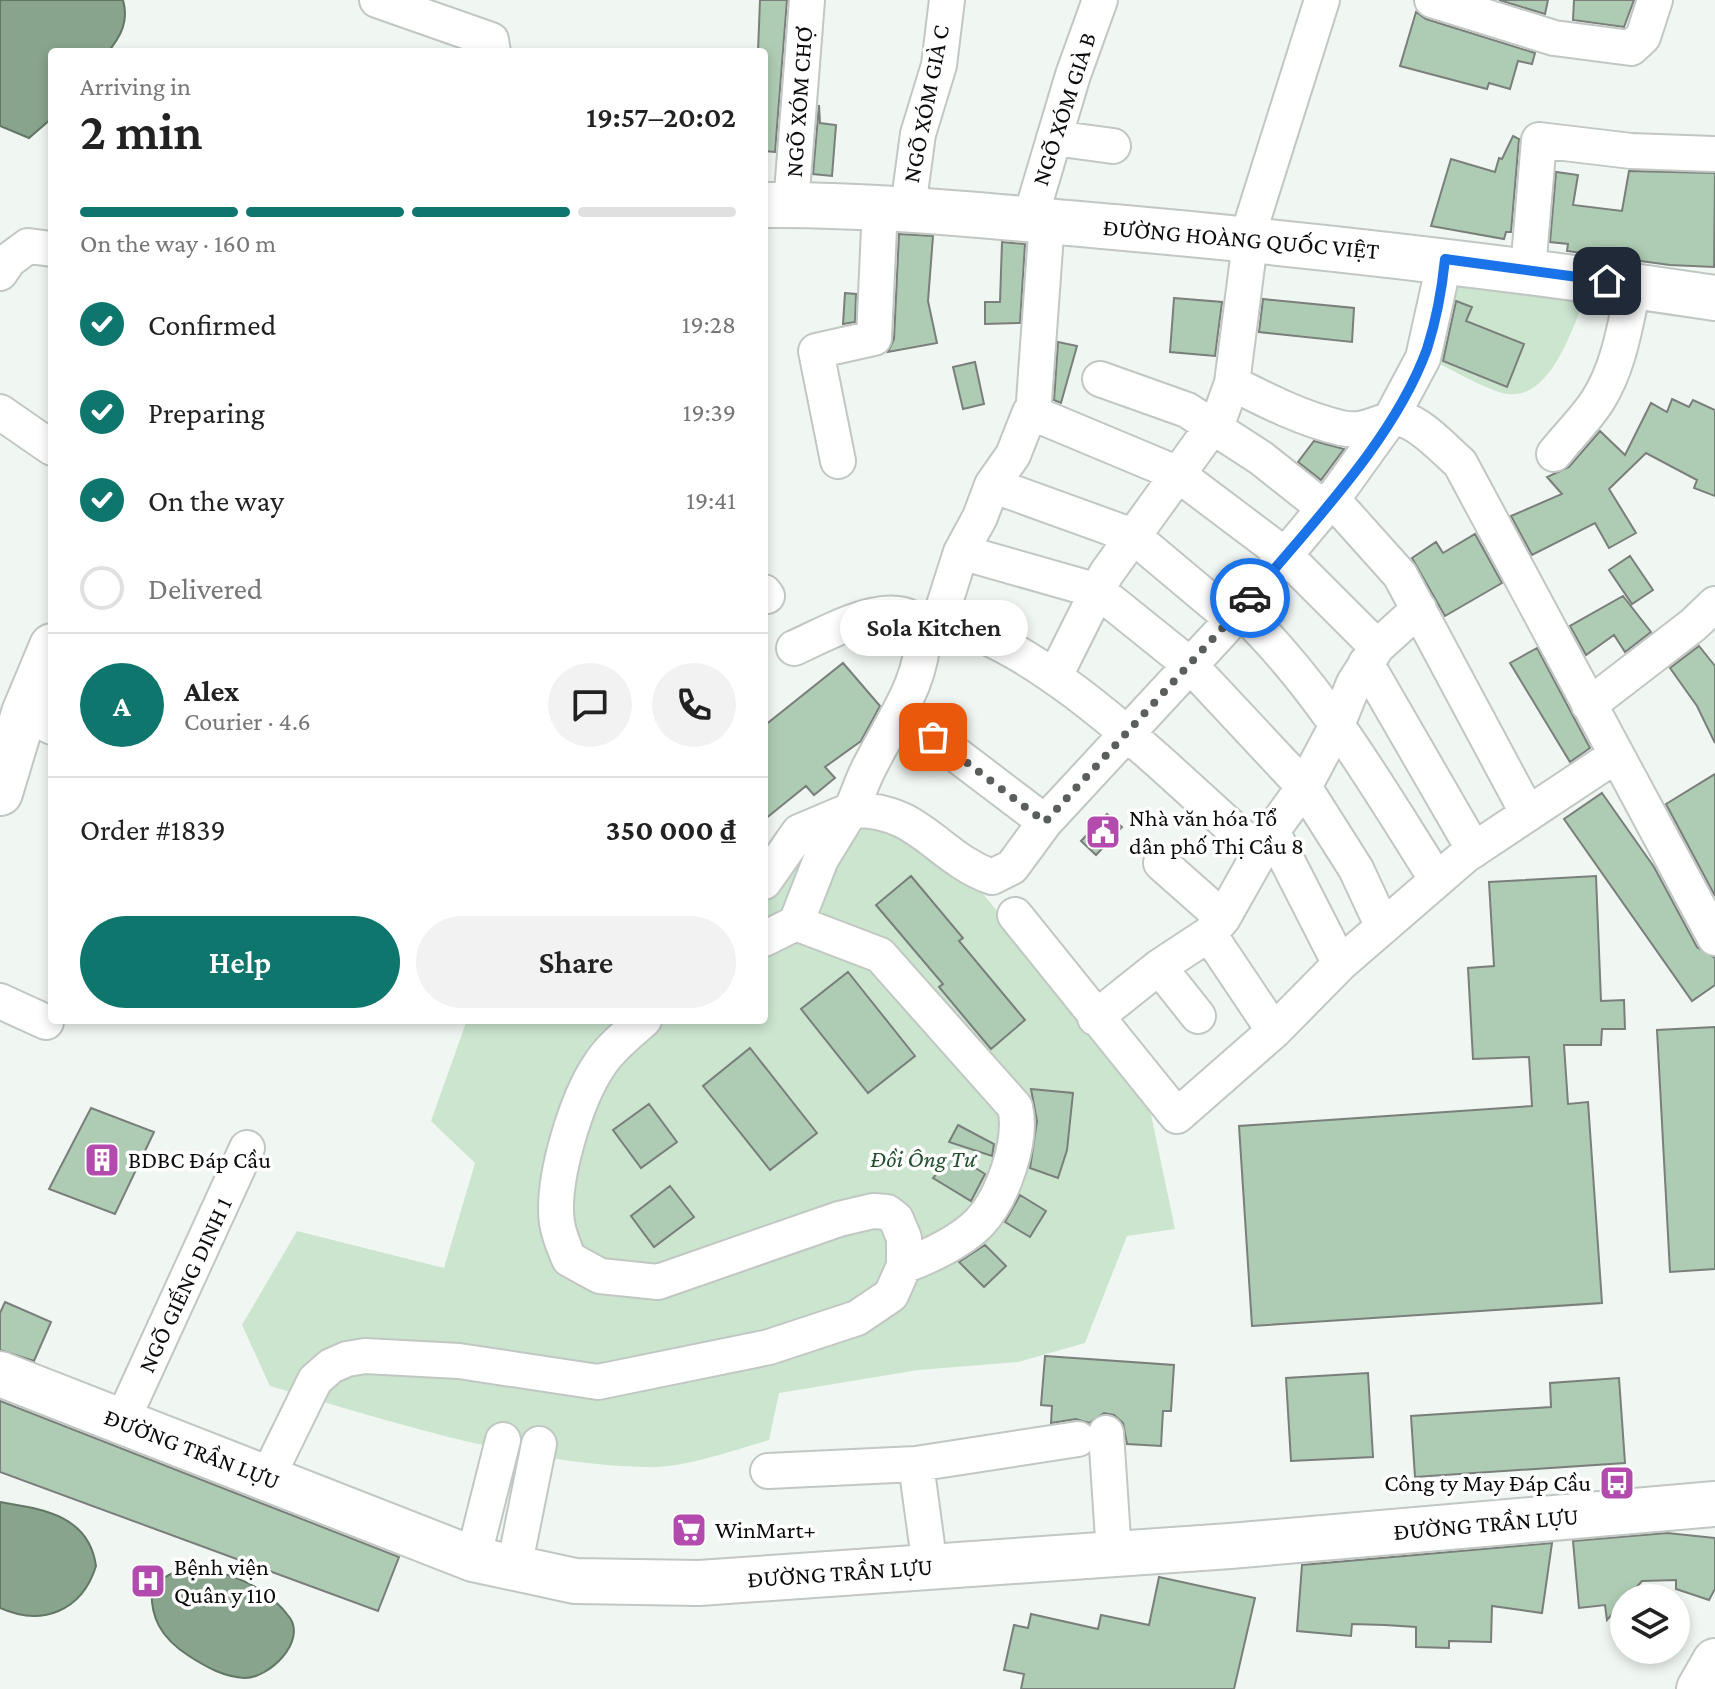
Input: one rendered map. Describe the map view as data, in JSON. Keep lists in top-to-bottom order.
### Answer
{
  "streets": {
    "main road": ["ĐƯỜNG HOÀNG QUỐC VIỆT", "ĐƯỜNG TRẦN LỰU"],
    "street": [
      "NGÕ XÓM CHỢ",
      "NGÕ XÓM GIÀ C",
      "NGÕ XÓM GIÀ B",
      "NGÕ GIẾNG DINH 1"
    ]
  },
  "crossings": [
    ["NGÕ XÓM CHỢ", "ĐƯỜNG HOÀNG QUỐC VIỆT"],
    ["NGÕ XÓM GIÀ C", "ĐƯỜNG HOÀNG QUỐC VIỆT"],
    ["NGÕ XÓM GIÀ B", "ĐƯỜNG HOÀNG QUỐC VIỆT"],
    ["NGÕ GIẾNG DINH 1", "ĐƯỜNG TRẦN LỰU"]
  ],
  "parks": ["Đồi Ông Tư"],
  "places": {
    "other": ["Sola Kitchen"],
    "public building": ["Nhà văn hóa Tổ dân phố Thị Cầu 8"],
    "building": ["BDBC Đáp Cầu"],
    "bus stop": ["Công ty May Đáp Cầu"],
    "supermarket": ["WinMart+"],
    "hospital": ["Bệnh viện Quân y 110"]
  },
  "page": {
    "heading": ["2 min", "Arriving in", "19:57–20:02"],
    "panel": [
      "Alex",
      "Courier · 4.6",
      "Order #1839",
      "350 000 ₫"
    ],
    "bar": "On the way · 160 m",
    "list": [
      ["Confirmed", "19:28"],
      ["Preparing", "19:39"],
      ["On the way", "19:41"],
      "Delivered"
    ],
    "bubble": "Sola Kitchen",
    "round": "A",
    "buttons": ["Help", "Share"]
  }
}
